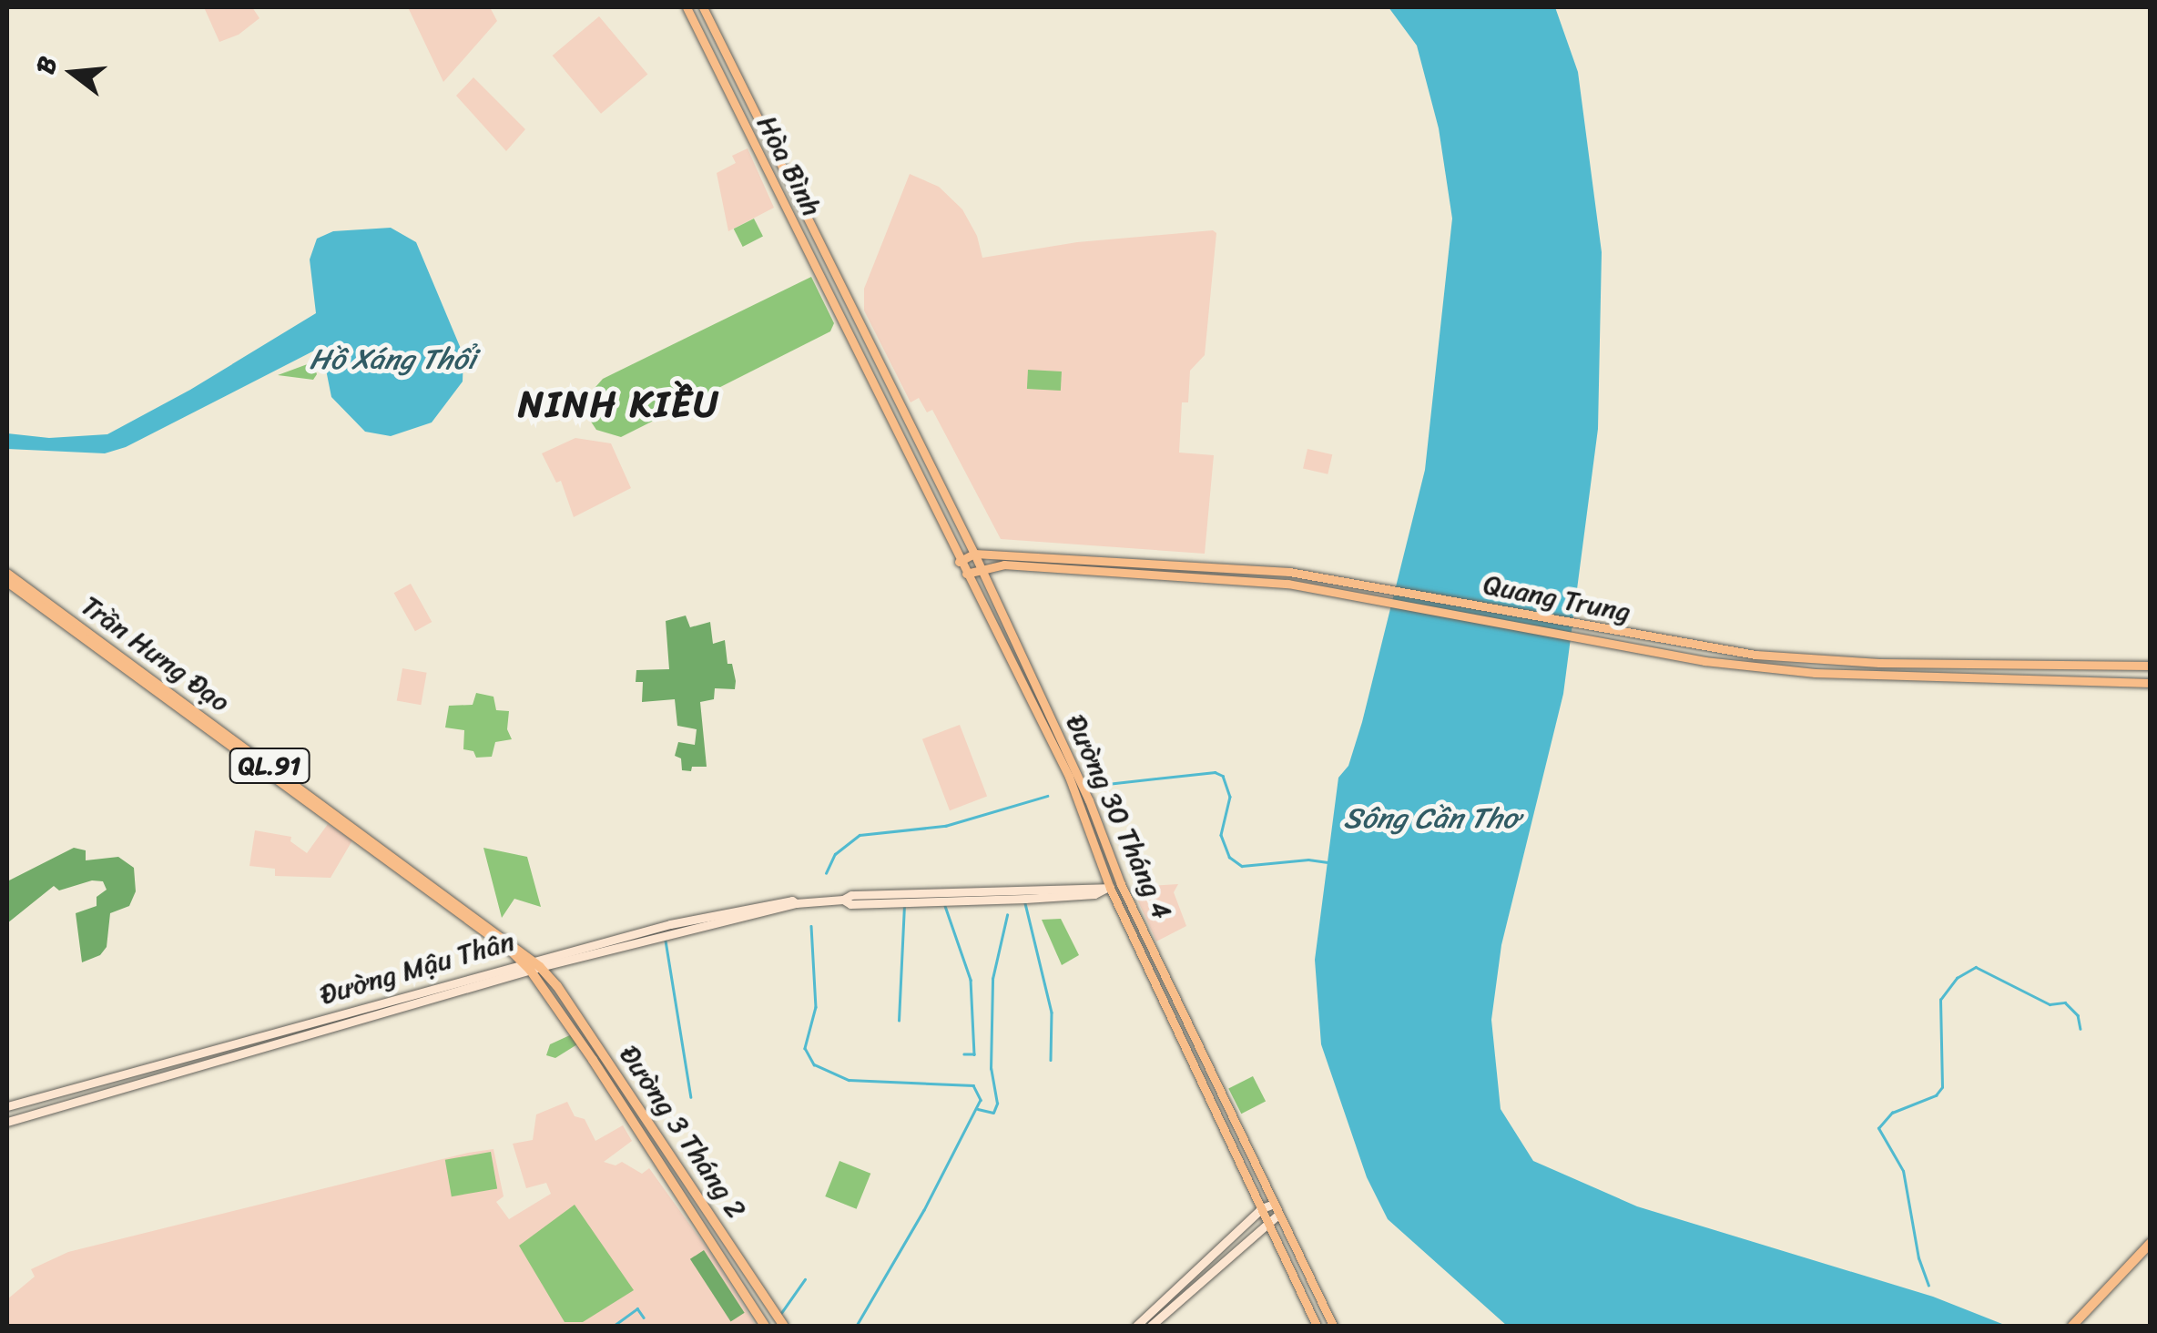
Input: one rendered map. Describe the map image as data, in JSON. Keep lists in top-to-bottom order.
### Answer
{
  "streets": {
    "highway": ["Trần Hưng Đạo", "QL.91", "Đường 3 Tháng 2"],
    "main road": [
      "Hòa Bình",
      "Quang Trung",
      "Đường 30 Tháng 4",
      "Đường Mậu Thân"
    ]
  },
  "crossings": [
    ["Hòa Bình", "Đường 30 Tháng 4"],
    ["Quang Trung", "Đường 30 Tháng 4"],
    ["Trần Hưng Đạo", "Đường Mậu Thân"],
    ["Trần Hưng Đạo", "Đường 3 Tháng 2"],
    ["Đường 30 Tháng 4", "Đường Mậu Thân"],
    ["Đường Mậu Thân", "Đường 3 Tháng 2"]
  ],
  "districts": ["NINH KIỀU"],
  "water": ["Hồ Xáng Thổi", "Sông Cần Thơ"],
  "north": "left"
}
